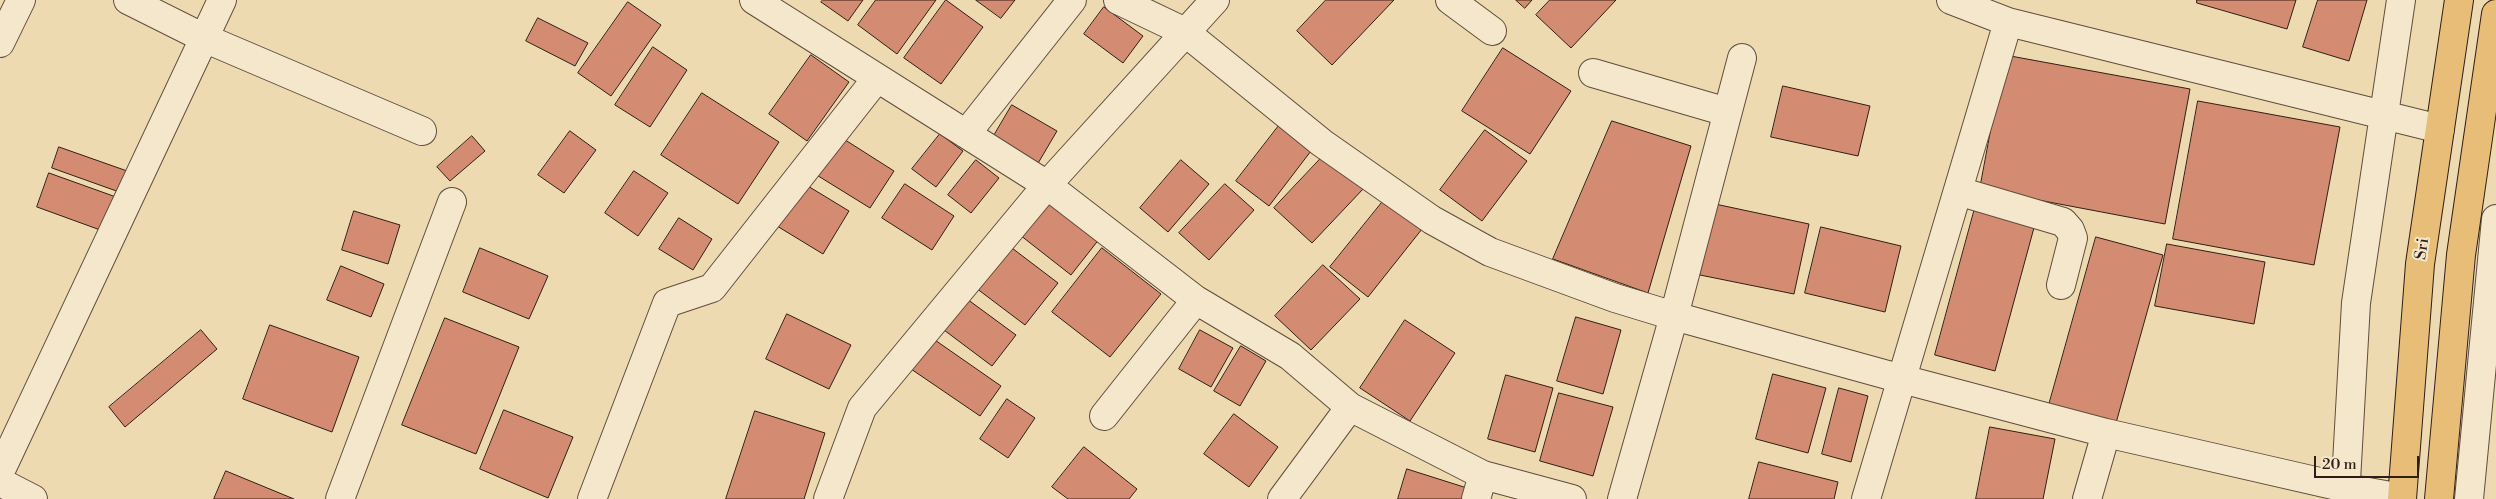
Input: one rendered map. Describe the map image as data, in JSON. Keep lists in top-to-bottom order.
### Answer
{
  "streets": {
    "highway": ["Sri"]
  },
  "scale_bar": "20 m"
}
